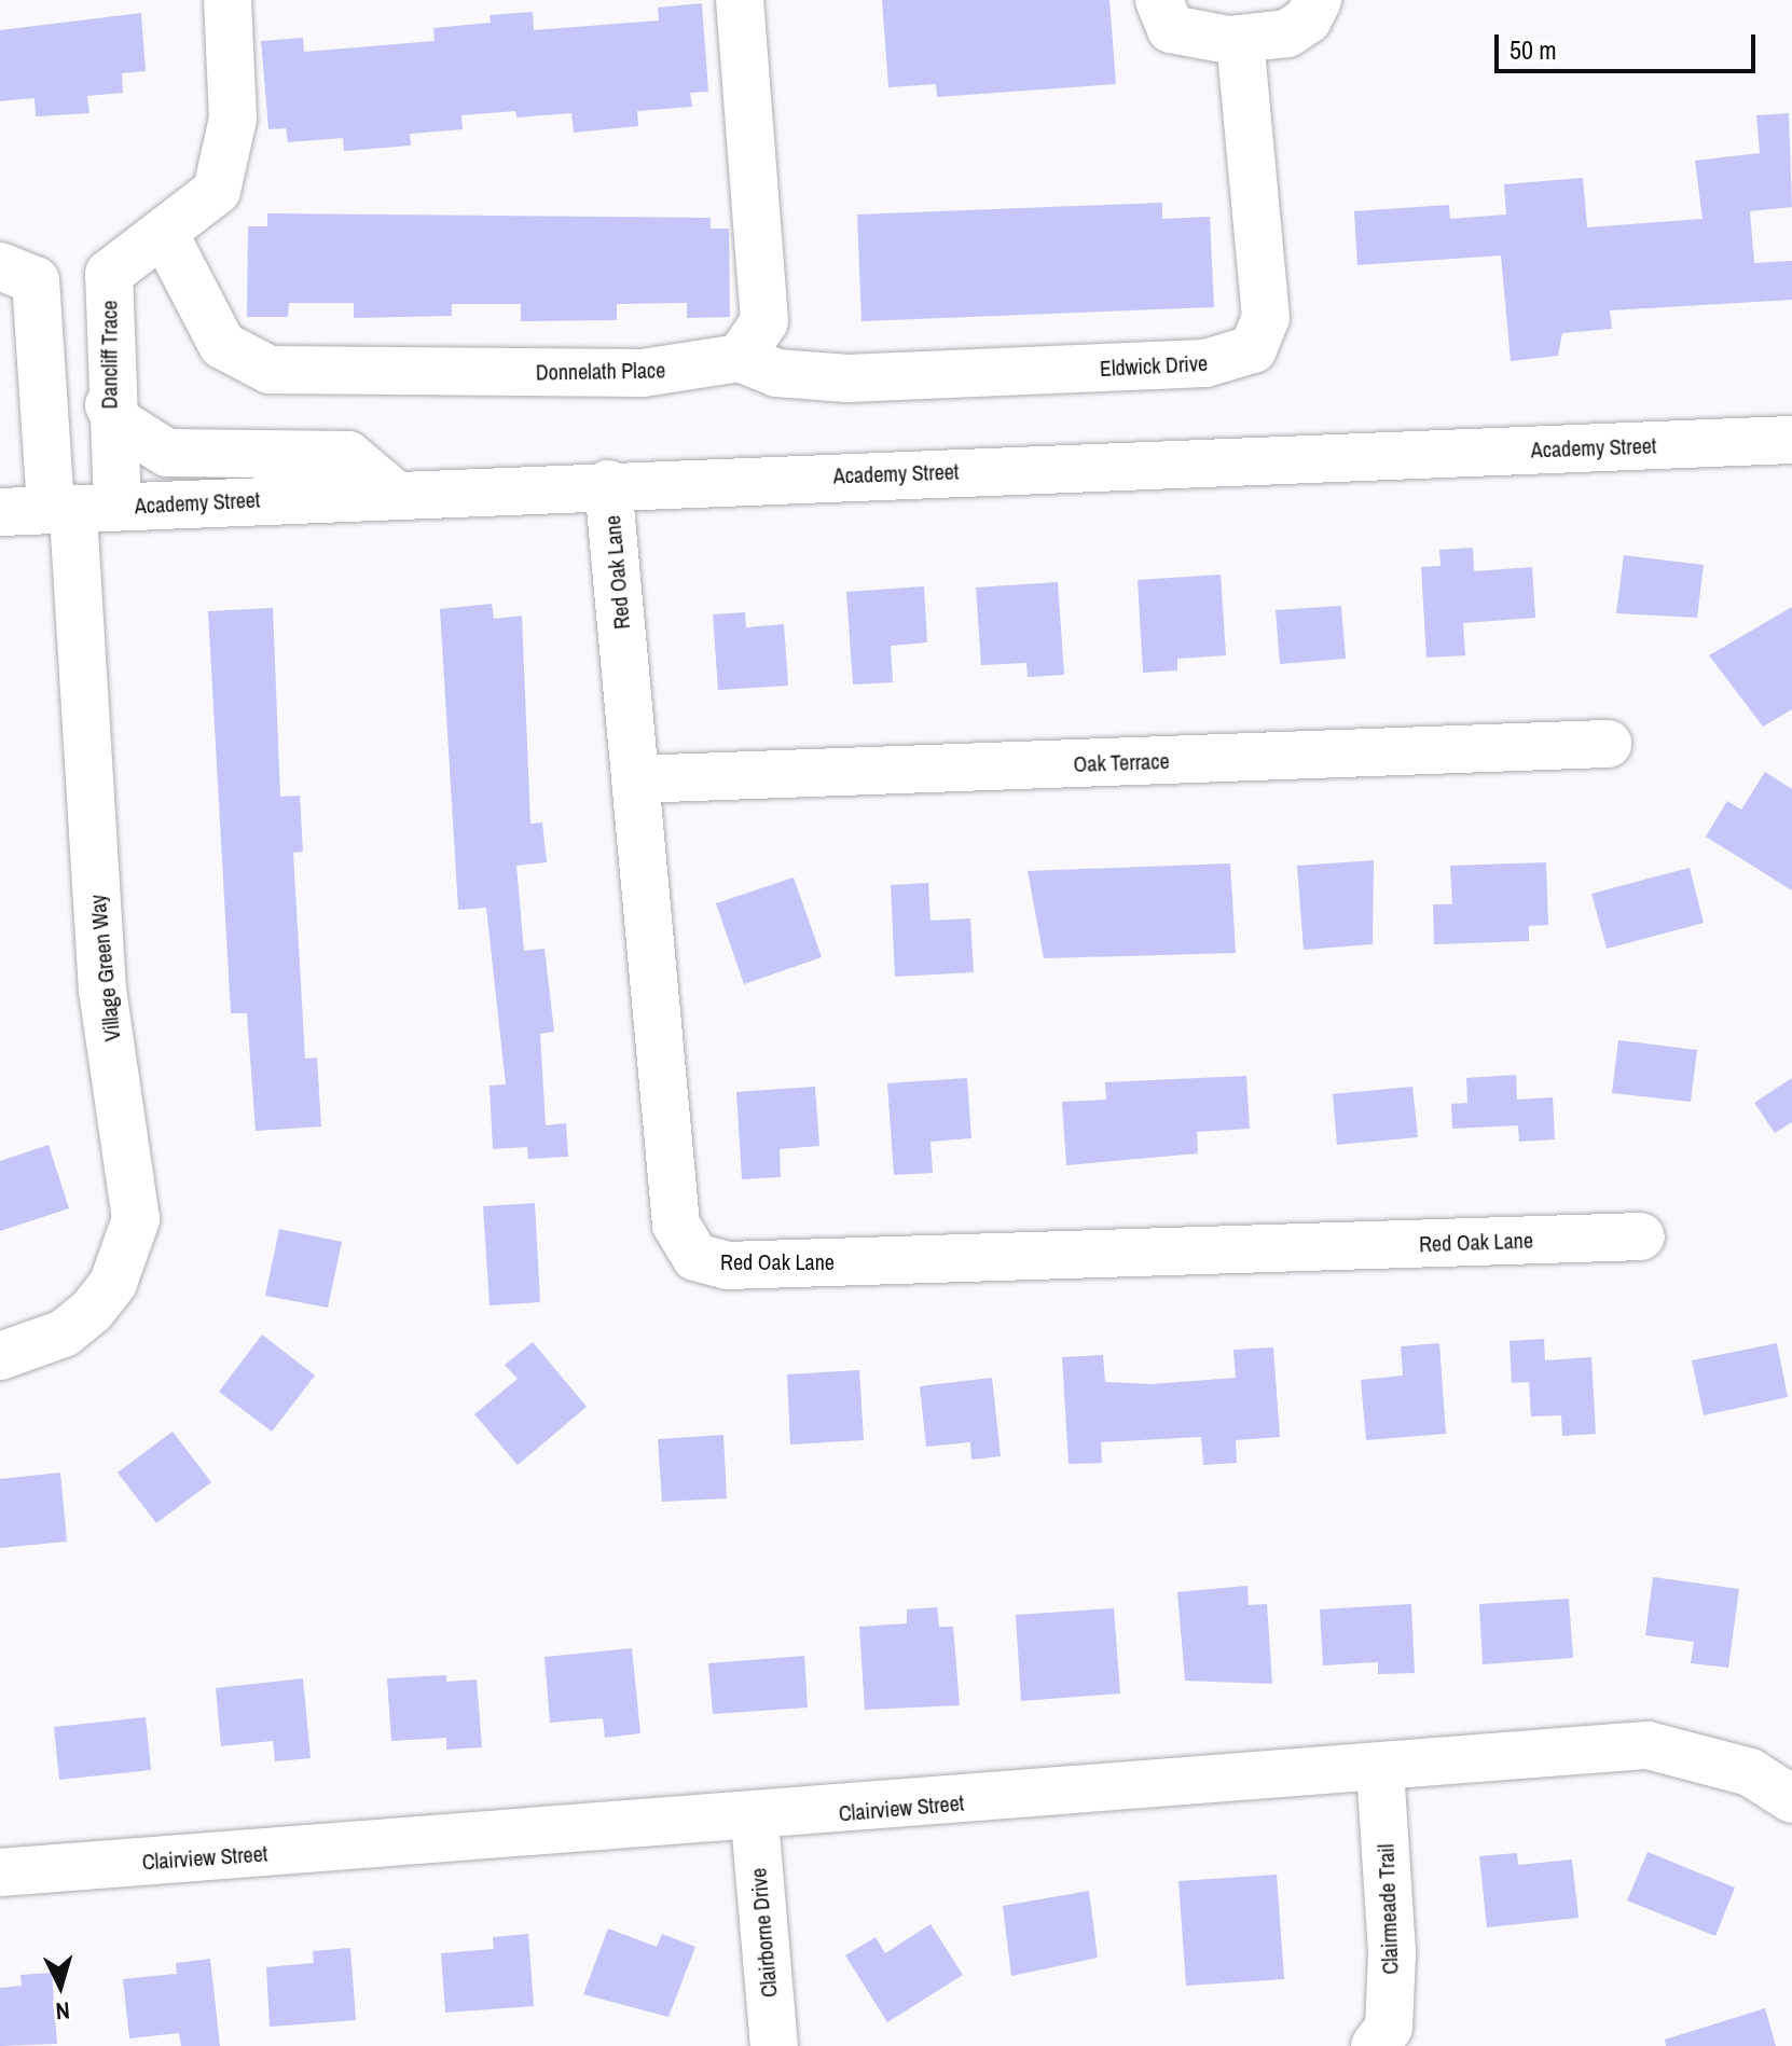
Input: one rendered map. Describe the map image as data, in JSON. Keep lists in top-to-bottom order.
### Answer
{
  "streets": {
    "street": [
      "Dancliff Trace",
      "Eldwick Drive",
      "Donnelath Place",
      "Academy Street",
      "Red Oak Lane",
      "Oak Terrace",
      "Village Green Way",
      "Clairview Street",
      "Clairmeade Trail",
      "Clairborne Drive"
    ]
  },
  "crossings": [
    ["Dancliff Trace", "Donnelath Place"],
    ["Dancliff Trace", "Academy Street"],
    ["Dancliff Trace", "Village Green Way"],
    ["Eldwick Drive", "Donnelath Place"],
    ["Academy Street", "Red Oak Lane"],
    ["Academy Street", "Village Green Way"],
    ["Red Oak Lane", "Oak Terrace"],
    ["Clairview Street", "Clairmeade Trail"],
    ["Clairview Street", "Clairborne Drive"]
  ],
  "scale_bar": "50 m",
  "north": "bottom"
}
